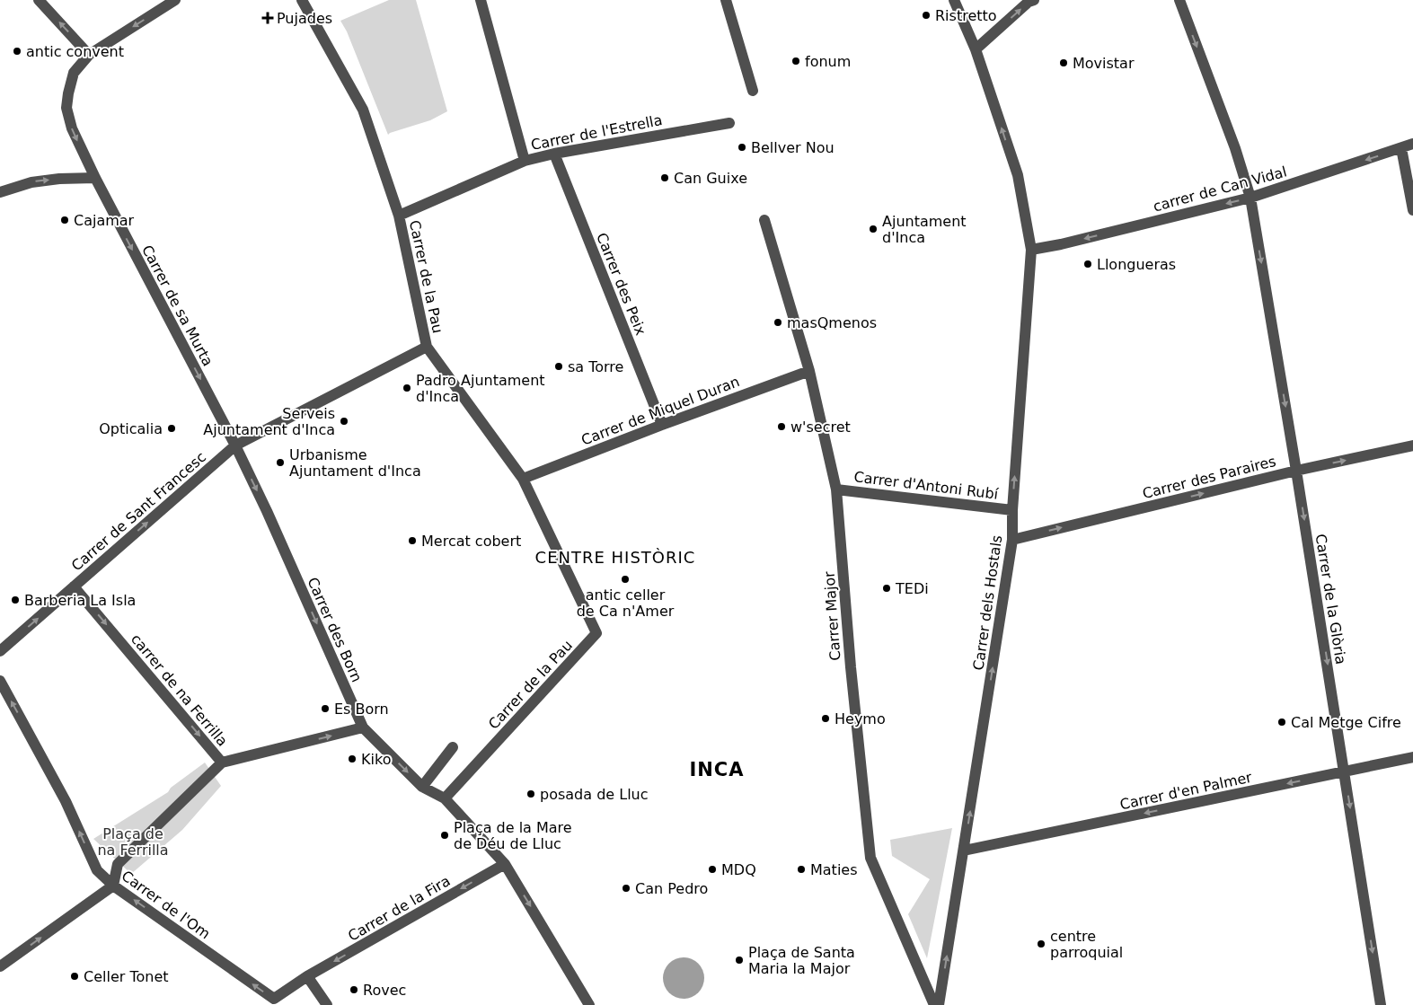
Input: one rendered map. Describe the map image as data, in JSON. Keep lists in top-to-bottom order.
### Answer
{
  "streets": {
    "street": [
      "Carrer de l'Estrella",
      "carrer de Can Vidal",
      "Carrer de la Pau",
      "Carrer des Peix",
      "Carrer de sa Murta",
      "Carrer de Miquel Duran",
      "Carrer des Paraires",
      "Carrer d'Antoni Rubí",
      "Carrer de Sant Francesc",
      "Carrer de la Glòria",
      "Carrer dels Hostals",
      "Carrer Major",
      "Carrer des Born",
      "carrer de na Ferrilla",
      "Carrer d'en Palmer",
      "Carrer de l'Om",
      "Carrer de la Fira"
    ]
  },
  "crossings": [
    ["Carrer de l'Estrella", "Carrer de la Pau"],
    ["Carrer de l'Estrella", "Carrer des Peix"],
    ["carrer de Can Vidal", "Carrer de la Glòria"],
    ["carrer de Can Vidal", "Carrer dels Hostals"],
    ["Carrer de la Pau", "Carrer de Miquel Duran"],
    ["Carrer de la Pau", "Carrer de Sant Francesc"],
    ["Carrer de la Pau", "Carrer des Born"],
    ["Carrer des Peix", "Carrer de Miquel Duran"],
    ["Carrer de sa Murta", "Carrer de Sant Francesc"],
    ["Carrer de sa Murta", "Carrer des Born"],
    ["Carrer de Miquel Duran", "Carrer Major"],
    ["Carrer des Paraires", "Carrer de la Glòria"],
    ["Carrer des Paraires", "Carrer dels Hostals"],
    ["Carrer d'Antoni Rubí", "Carrer dels Hostals"],
    ["Carrer d'Antoni Rubí", "Carrer Major"],
    ["Carrer de Sant Francesc", "Carrer des Born"],
    ["Carrer de Sant Francesc", "carrer de na Ferrilla"],
    ["Carrer de la Glòria", "Carrer d'en Palmer"],
    ["Carrer dels Hostals", "Carrer d'en Palmer"],
    ["Carrer des Born", "carrer de na Ferrilla"],
    ["Carrer de l'Om", "Carrer de la Fira"]
  ],
  "one_way": [
    "carrer de Can Vidal",
    "Carrer de sa Murta",
    "Carrer des Paraires",
    "Carrer de Sant Francesc",
    "Carrer de la Glòria",
    "Carrer dels Hostals",
    "Carrer des Born",
    "carrer de na Ferrilla",
    "Carrer d'en Palmer",
    "Carrer de l'Om",
    "Carrer de la Fira"
  ],
  "districts": ["CENTRE HISTÒRIC", "INCA"],
  "parks": ["Plaça de na Ferrilla"],
  "places": {
    "other": [
      "Ristretto",
      "antic convent",
      "fonum",
      "Movistar",
      "Bellver Nou",
      "Can Guixe",
      "Cajamar",
      "Ajuntament d'Inca",
      "Llongueras",
      "masQmenos",
      "sa Torre",
      "Padro Ajuntament d'Inca",
      "Serveis Ajuntament d'Inca",
      "w'secret",
      "Opticalia",
      "Urbanisme Ajuntament d'Inca",
      "Mercat cobert",
      "antic celler de Ca n'Amer",
      "TEDi",
      "Barberia La Isla",
      "Es Born",
      "Heymo",
      "Cal Metge Cifre",
      "Kiko",
      "posada de Lluc",
      "Plaça de la Mare de Déu de Lluc",
      "MDQ",
      "Maties",
      "Can Pedro",
      "centre parroquial",
      "Plaça de Santa Maria la Major",
      "Celler Tonet",
      "Rovec"
    ],
    "health": ["Pujades"]
  }
}
